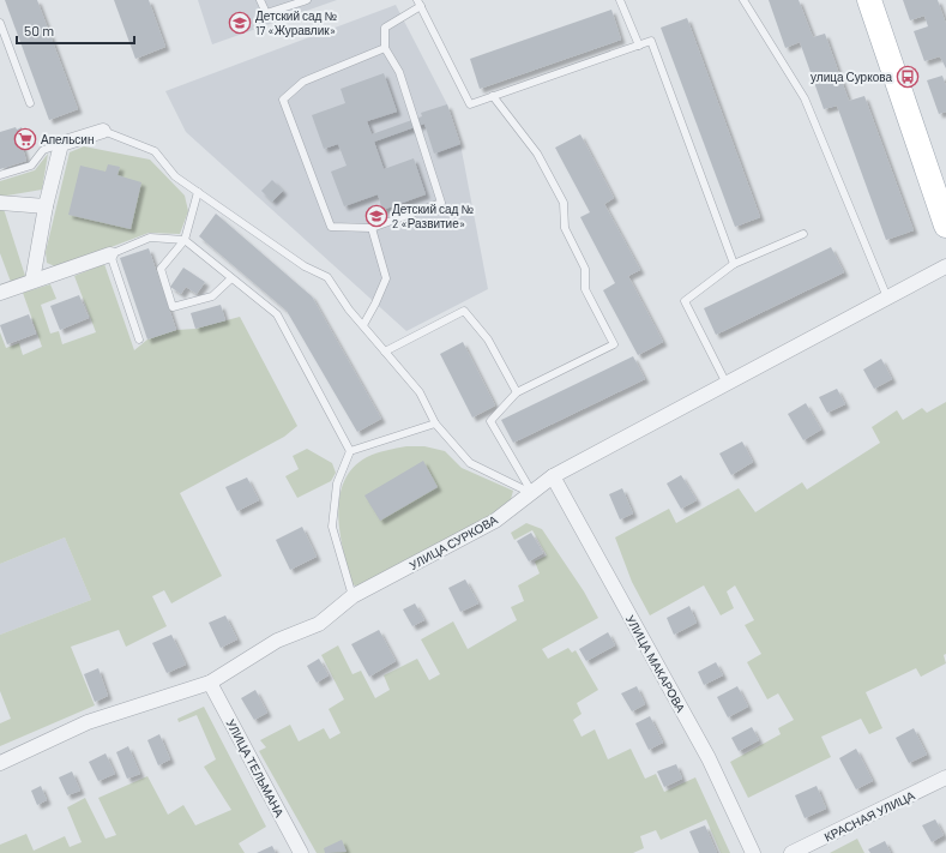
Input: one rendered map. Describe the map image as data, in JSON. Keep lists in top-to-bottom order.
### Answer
{
  "streets": {
    "street": [
      "УЛИЦА СУРКОВА",
      "УЛИЦА МАКАРОВА",
      "УЛИЦА ТЕЛЬМАНА",
      "КРАСНАЯ УЛИЦА"
    ]
  },
  "crossings": [
    ["УЛИЦА СУРКОВА", "УЛИЦА МАКАРОВА"],
    ["УЛИЦА СУРКОВА", "УЛИЦА ТЕЛЬМАНА"]
  ],
  "places": {
    "school or university": ["Детский сад № 17 «Журавлик»", "Детский сад № 2 «Развитие»"],
    "bus stop": ["улица Суркова"],
    "supermarket": ["Апельсин"]
  },
  "scale_bar": "50 m"
}
